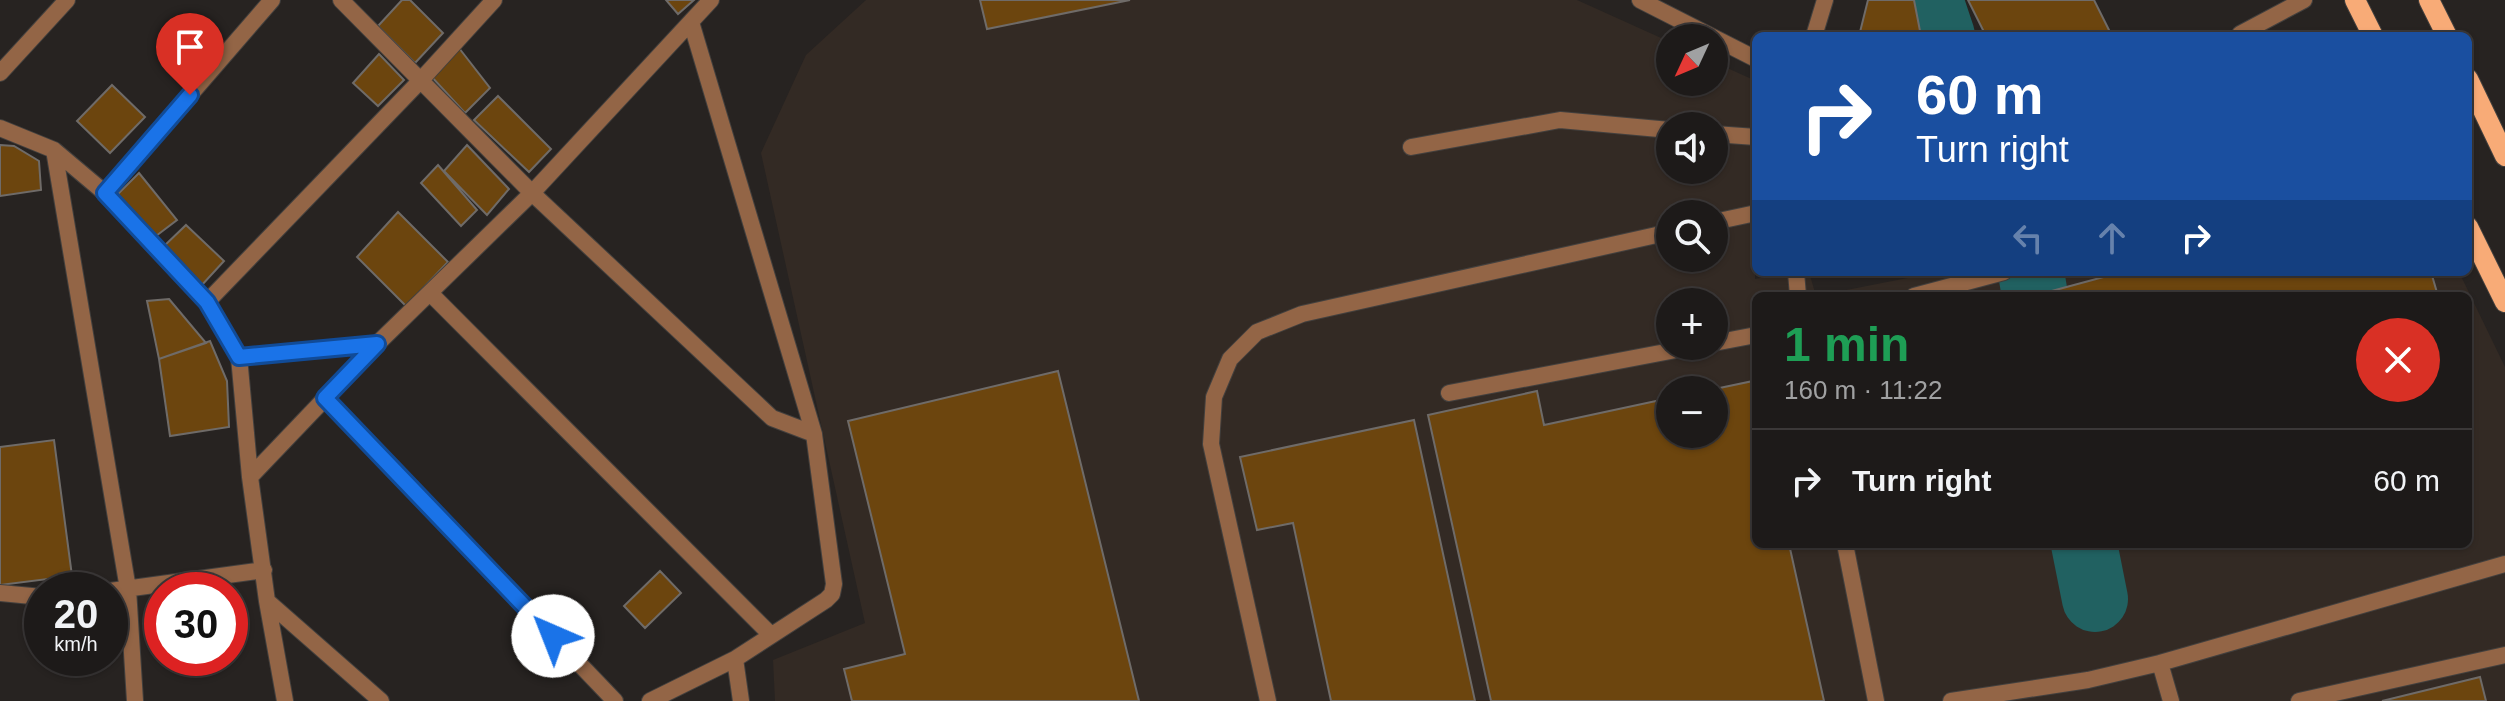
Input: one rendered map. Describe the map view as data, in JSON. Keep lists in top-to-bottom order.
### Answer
{
  "north": "bottom left",
  "page": {
    "map_buttons": ["+", "−"],
    "turn": ["60 m", "Turn right"],
    "heading": ["1 min", "160 m · 11:22"],
    "list": [
      {
        "name": "Turn right",
        "value": "60 m"
      }
    ],
    "speed": "20 km/h",
    "limit": "30"
  }
}
